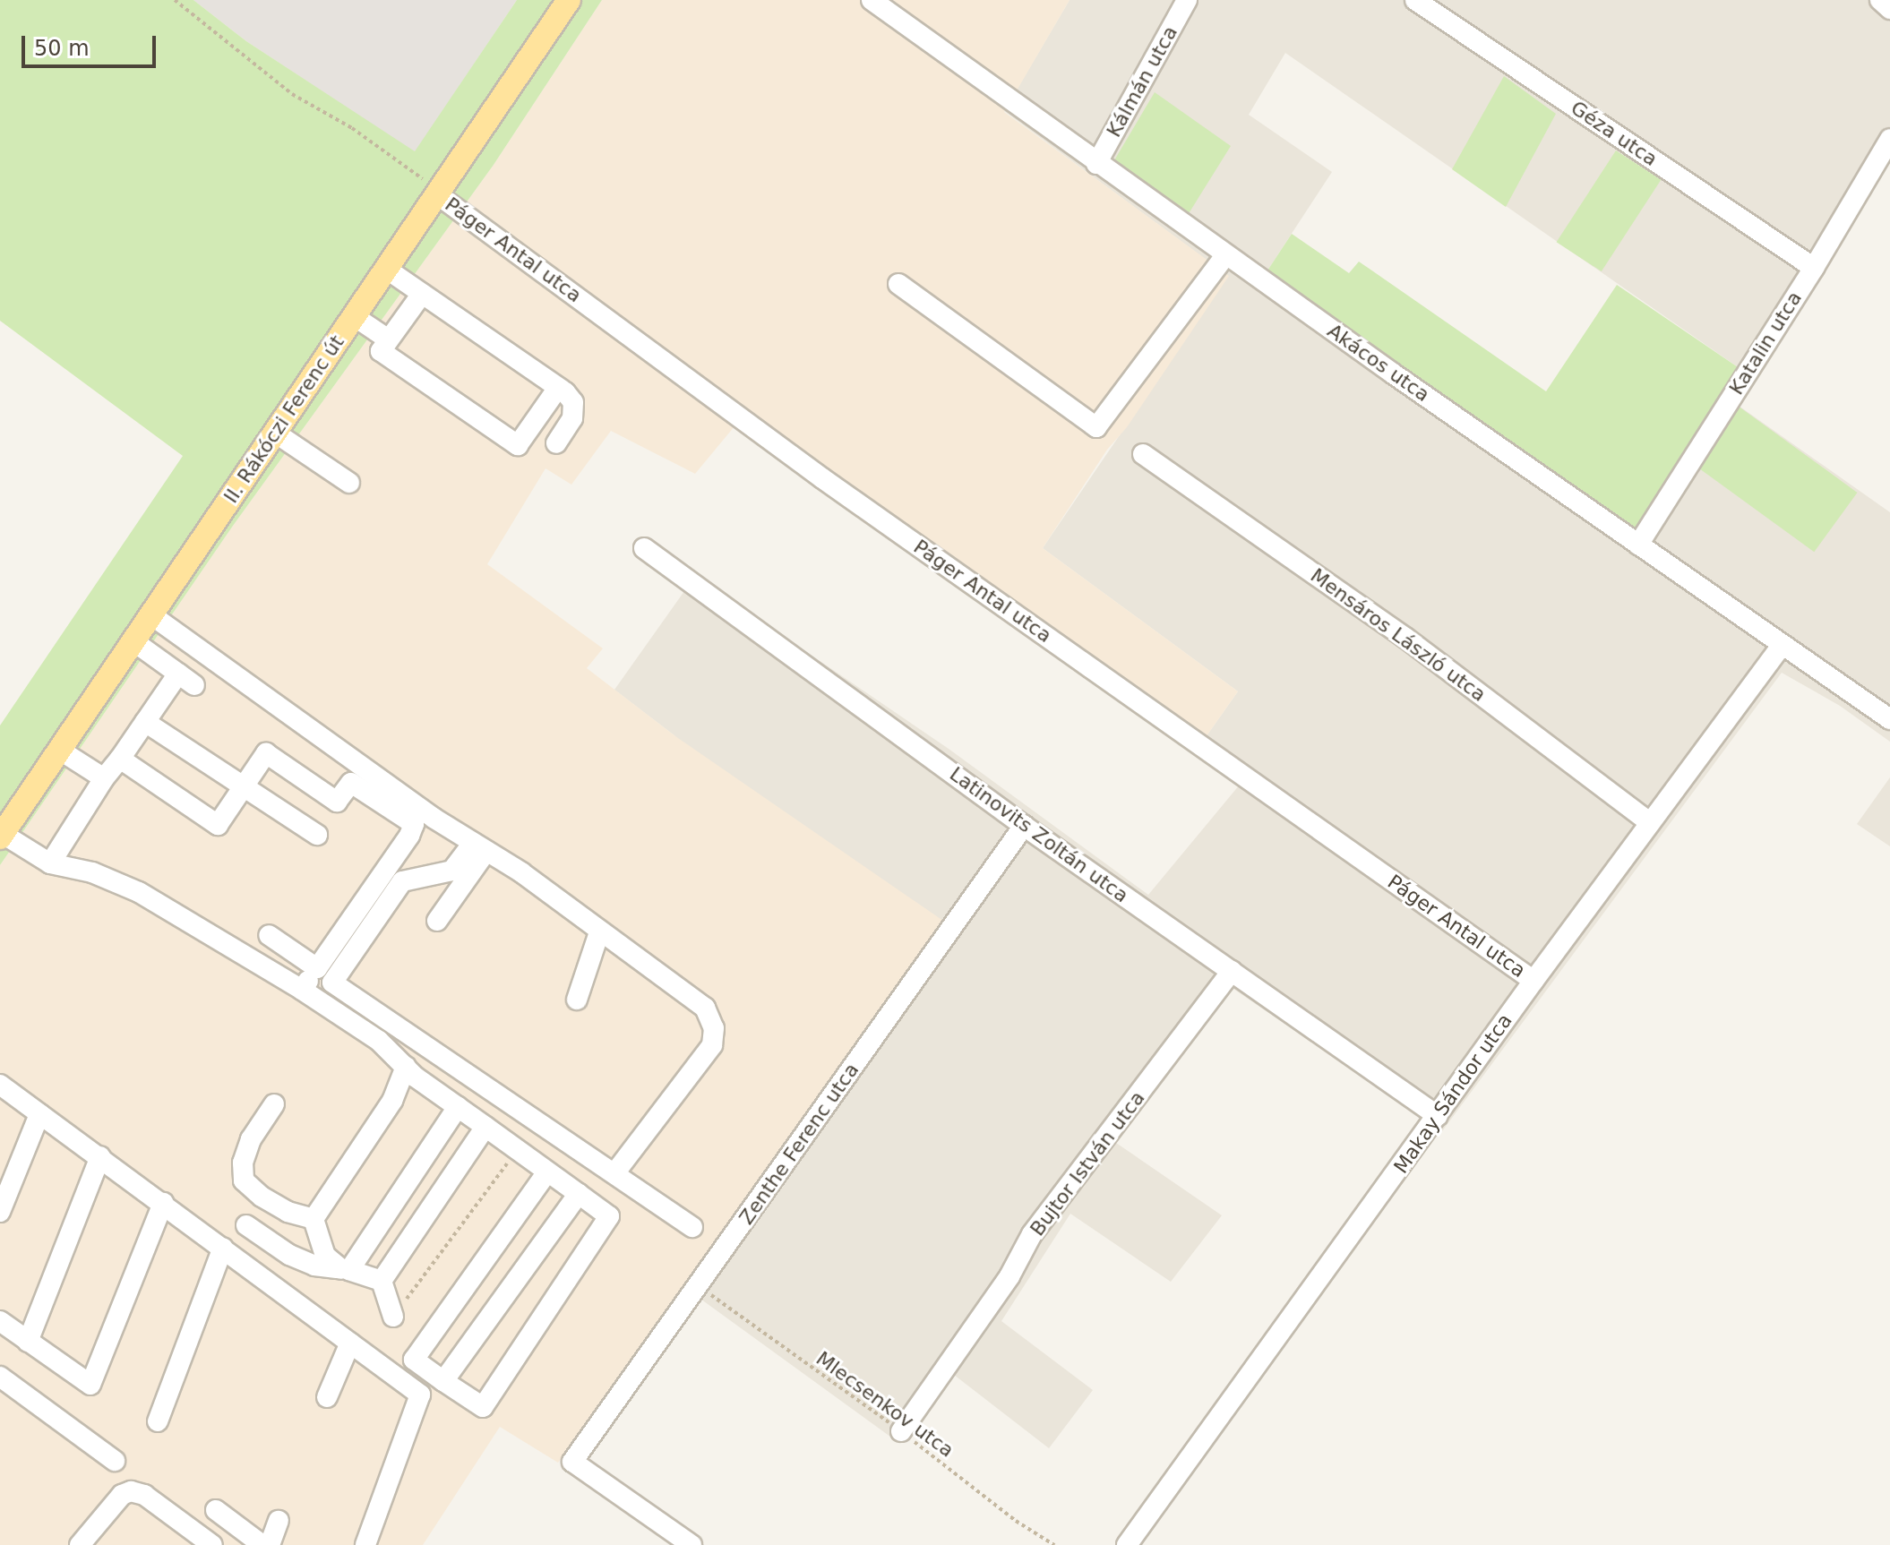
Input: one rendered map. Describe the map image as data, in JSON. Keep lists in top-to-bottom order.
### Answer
{
  "streets": {
    "main road": ["II. Rákóczi Ferenc út"],
    "street": [
      "Kálmán utca",
      "Géza utca",
      "Páger Antal utca",
      "Katalin utca",
      "Akácos utca",
      "Mensáros László utca",
      "Latinovits Zoltán utca",
      "Makay Sándor utca",
      "Zenthe Ferenc utca",
      "Bujtor István utca"
    ],
    "path": ["Mlecsenkov utca"]
  },
  "crossings": [
    ["Kálmán utca", "Akácos utca"],
    ["Géza utca", "Katalin utca"],
    ["Páger Antal utca", "II. Rákóczi Ferenc út"],
    ["Páger Antal utca", "Makay Sándor utca"],
    ["Katalin utca", "Akácos utca"],
    ["Akácos utca", "Makay Sándor utca"],
    ["Mensáros László utca", "Makay Sándor utca"],
    ["Latinovits Zoltán utca", "Makay Sándor utca"],
    ["Latinovits Zoltán utca", "Zenthe Ferenc utca"],
    ["Latinovits Zoltán utca", "Bujtor István utca"],
    ["Zenthe Ferenc utca", "Mlecsenkov utca"],
    ["Bujtor István utca", "Mlecsenkov utca"]
  ],
  "scale_bar": "50 m"
}
